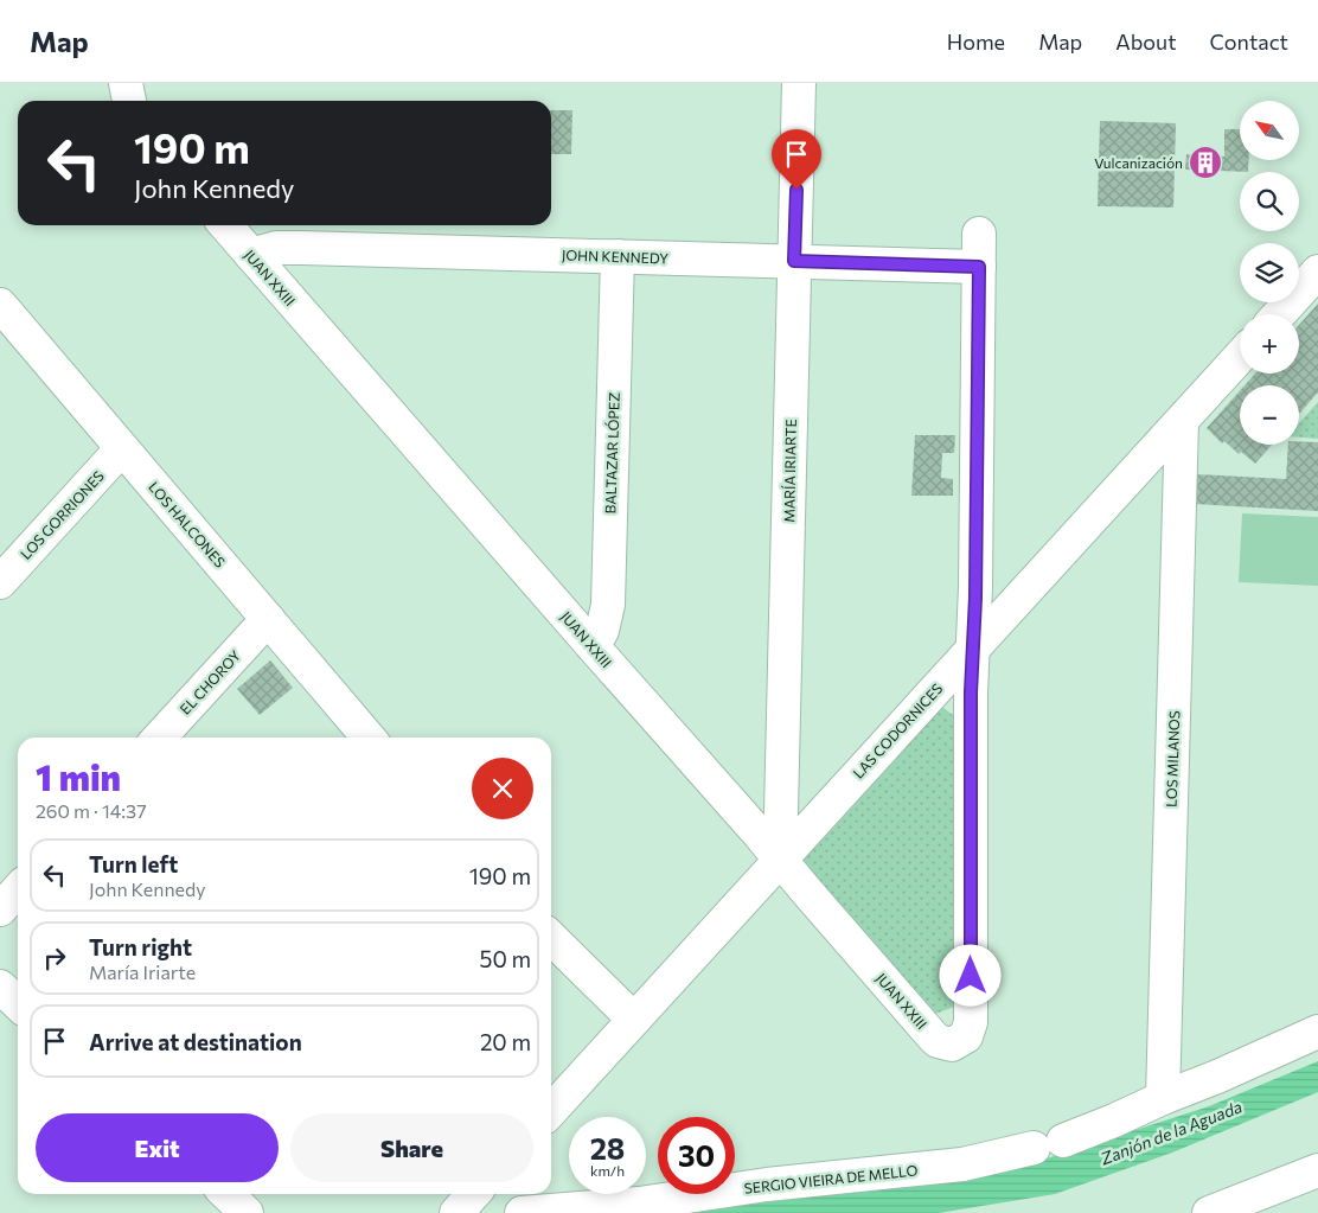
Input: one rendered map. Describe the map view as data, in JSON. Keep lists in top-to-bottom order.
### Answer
{
  "streets": {
    "street": [
      "JOHN KENNEDY",
      "JUAN XXIII",
      "BALTAZAR LÓPEZ",
      "MARÍA IRIARTE",
      "LOS GORRIONES",
      "LOS HALCONES",
      "EL CHOROY",
      "LAS CODORNICES",
      "LOS MILANOS",
      "SERGIO VIEIRA DE MELLO"
    ]
  },
  "crossings": [
    ["JOHN KENNEDY", "JUAN XXIII"],
    ["JOHN KENNEDY", "BALTAZAR LÓPEZ"],
    ["JOHN KENNEDY", "MARÍA IRIARTE"],
    ["JUAN XXIII", "BALTAZAR LÓPEZ"],
    ["JUAN XXIII", "MARÍA IRIARTE"],
    ["JUAN XXIII", "LAS CODORNICES"],
    ["MARÍA IRIARTE", "LAS CODORNICES"],
    ["LOS GORRIONES", "LOS HALCONES"],
    ["LOS HALCONES", "EL CHOROY"],
    ["LAS CODORNICES", "LOS MILANOS"],
    ["LOS MILANOS", "SERGIO VIEIRA DE MELLO"]
  ],
  "water": ["Zanjón de la Aguada"],
  "places": {
    "building": ["Vulcanización"]
  },
  "north": "top left",
  "page": {
    "header": "Map",
    "nav": [
      "Home",
      "Map",
      "About",
      "Contact"
    ],
    "map_buttons": ["+", "−"],
    "turn": ["190 m", "John Kennedy"],
    "heading": ["1 min", "260 m · 14:37"],
    "list": [
      {
        "name": "Turn left",
        "note": "John Kennedy",
        "value": "190 m"
      },
      {
        "name": "Turn right",
        "note": "María Iriarte",
        "value": "50 m"
      },
      {
        "name": "Arrive at destination",
        "value": "20 m"
      }
    ],
    "buttons": ["Exit", "Share"],
    "speed": "28 km/h",
    "limit": "30"
  }
}
